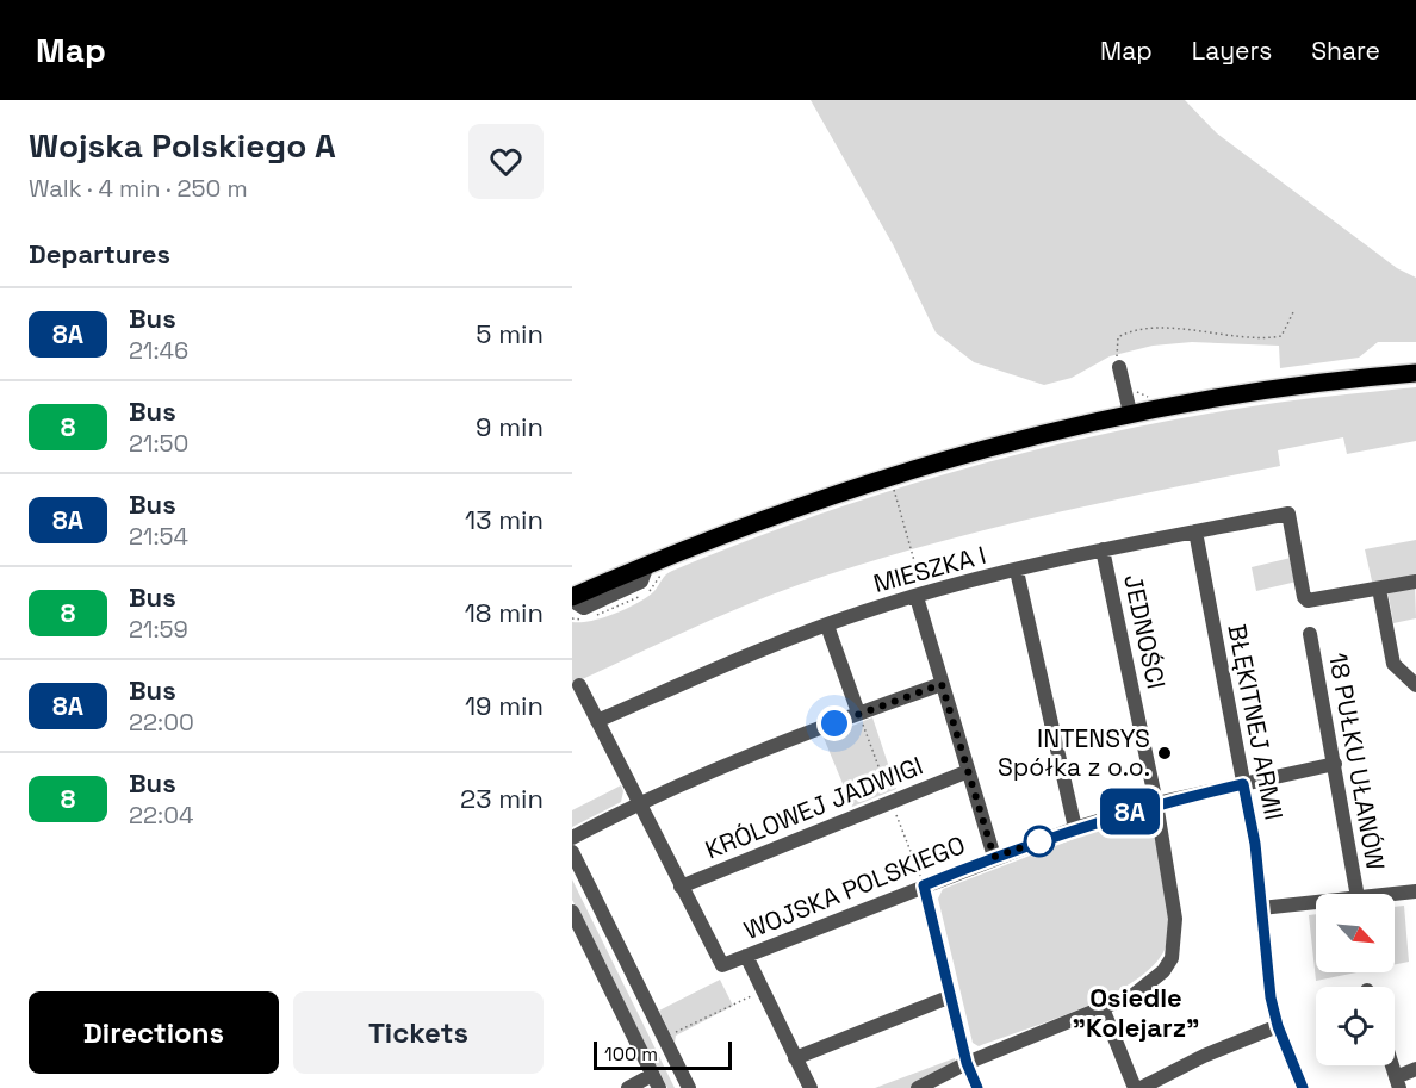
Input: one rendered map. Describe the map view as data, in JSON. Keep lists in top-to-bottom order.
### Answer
{
  "streets": {
    "street": [
      "MIESZKA I",
      "JEDNOŚCI",
      "BŁĘKITNEJ ARMII",
      "18 PUŁKU UŁANÓW",
      "KRÓLOWEJ JADWIGI",
      "WOJSKA POLSKIEGO"
    ]
  },
  "crossings": [
    ["MIESZKA I", "JEDNOŚCI"],
    ["MIESZKA I", "BŁĘKITNEJ ARMII"],
    ["JEDNOŚCI", "WOJSKA POLSKIEGO"],
    ["BŁĘKITNEJ ARMII", "WOJSKA POLSKIEGO"],
    ["18 PUŁKU UŁANÓW", "WOJSKA POLSKIEGO"],
    ["KRÓLOWEJ JADWIGI", "WOJSKA POLSKIEGO"]
  ],
  "districts": ["Osiedle \"Kolejarz\""],
  "places": ["INTENSYS Spółka z o.o."],
  "lines": ["bus line 8A"],
  "scale_bar": "100 m",
  "north": "bottom right",
  "page": {
    "header": "Map",
    "nav": ["Map", "Layers", "Share"],
    "heading": [
      ["Wojska Polskiego A", "Walk · 4 min · 250 m"],
      "Departures"
    ],
    "on_map": "8A",
    "list": [
      {
        "mark": "8A",
        "name": "Bus",
        "note": "21:46",
        "value": "5 min"
      },
      {
        "mark": "8",
        "name": "Bus",
        "note": "21:50",
        "value": "9 min"
      },
      {
        "mark": "8A",
        "name": "Bus",
        "note": "21:54",
        "value": "13 min"
      },
      {
        "mark": "8",
        "name": "Bus",
        "note": "21:59",
        "value": "18 min"
      },
      {
        "mark": "8A",
        "name": "Bus",
        "note": "22:00",
        "value": "19 min"
      },
      {
        "mark": "8",
        "name": "Bus",
        "note": "22:04",
        "value": "23 min"
      }
    ],
    "buttons": ["Directions", "Tickets"],
    "scale": "100 m"
  }
}
